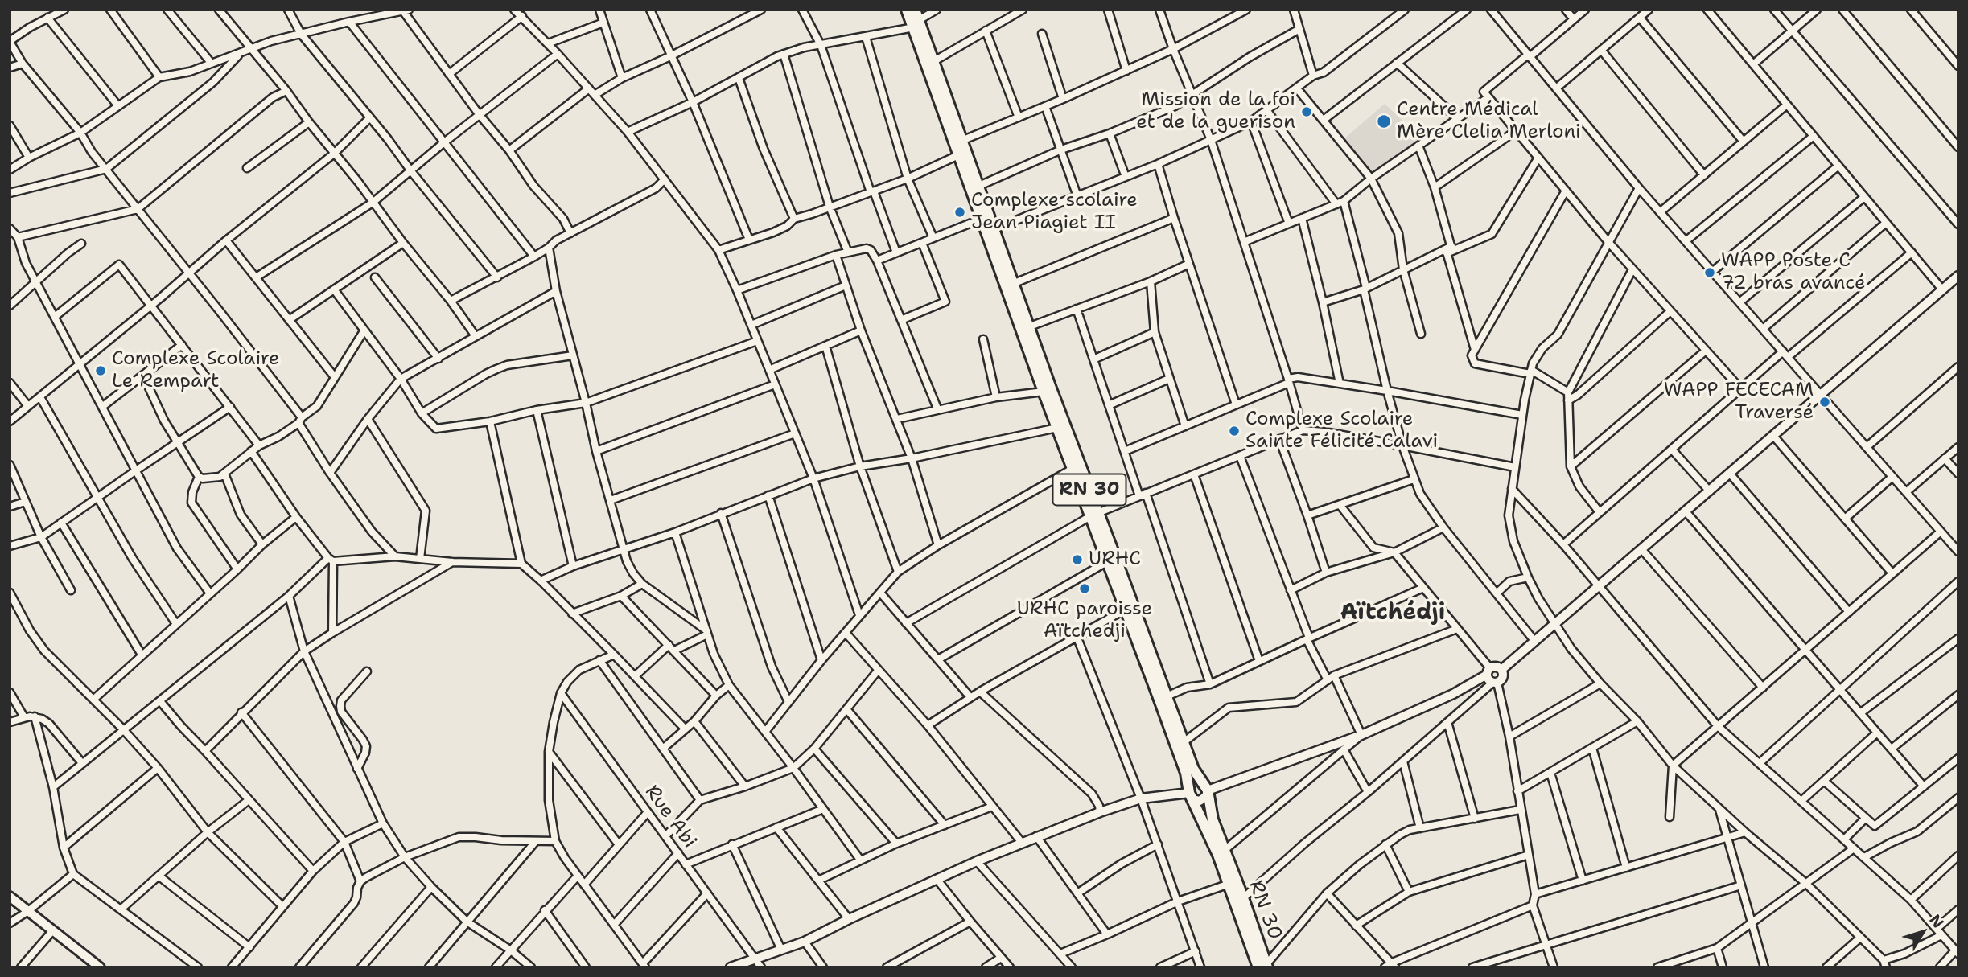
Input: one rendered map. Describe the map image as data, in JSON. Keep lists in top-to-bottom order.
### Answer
{
  "streets": {
    "main road": ["RN 30"],
    "street": ["Rue Abi"]
  },
  "districts": ["Aïtchédji"],
  "places": [
    "Mission de la foi et de la guerison",
    "Centre Médical Mère Clelia Merloni",
    "Complexe scolaire Jean Piagiet II",
    "WAPP Poste C 72 bras avancé",
    "Complexe Scolaire Le Rempart",
    "WAPP FECECAM Traversé",
    "Complexe Scolaire Sainte Félicité Calavi",
    "URHC",
    "URHC paroisse Aïtchedji"
  ],
  "north": "top right"
}
